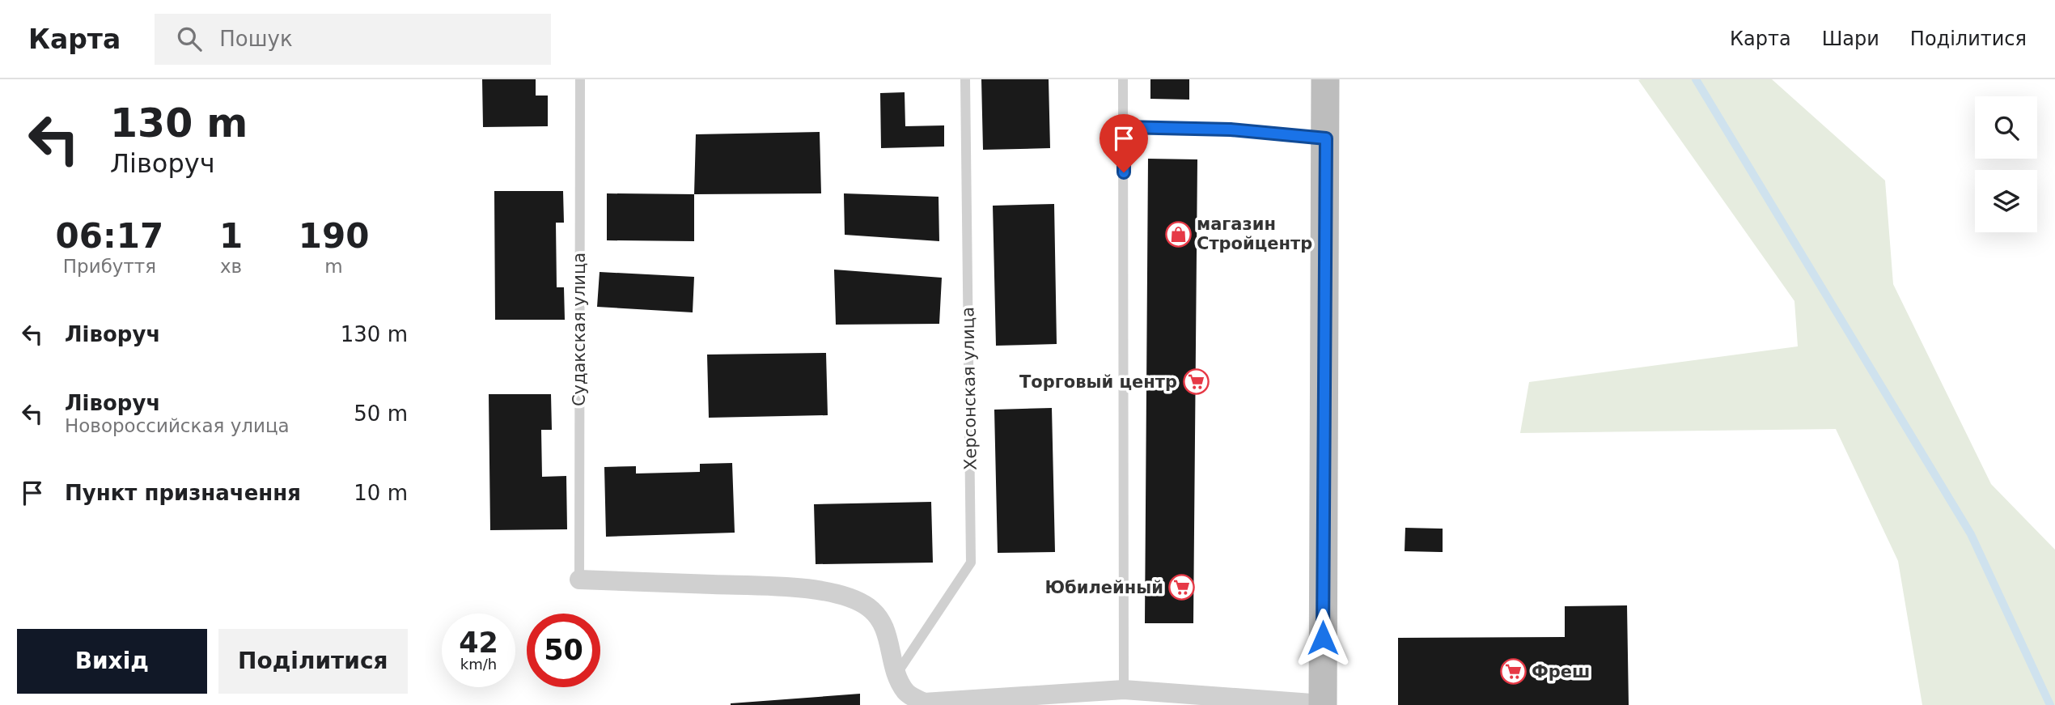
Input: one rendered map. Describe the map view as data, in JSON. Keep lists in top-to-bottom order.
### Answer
{
  "streets": {
    "lane": ["Судакская улица", "Херсонская улица"]
  },
  "places": {
    "shop": ["магазин Стройцентр"],
    "supermarket": ["Торговый центр", "Юбилейный", "Фреш"]
  },
  "page": {
    "header": "Карта",
    "search": "Пошук",
    "nav": ["Карта", "Шари", "Поділитися"],
    "turn": ["130 m", "Ліворуч"],
    "eta": [
      "06:17",
      "Прибуття",
      "1",
      "хв",
      "190",
      "m"
    ],
    "list": [
      {
        "name": "Ліворуч",
        "value": "130 m"
      },
      {
        "name": "Ліворуч",
        "note": "Новороссийская улица",
        "value": "50 m"
      },
      {
        "name": "Пункт призначення",
        "value": "10 m"
      }
    ],
    "speed": "42 km/h",
    "limit": "50",
    "buttons": ["Вихід", "Поділитися"]
  }
}
